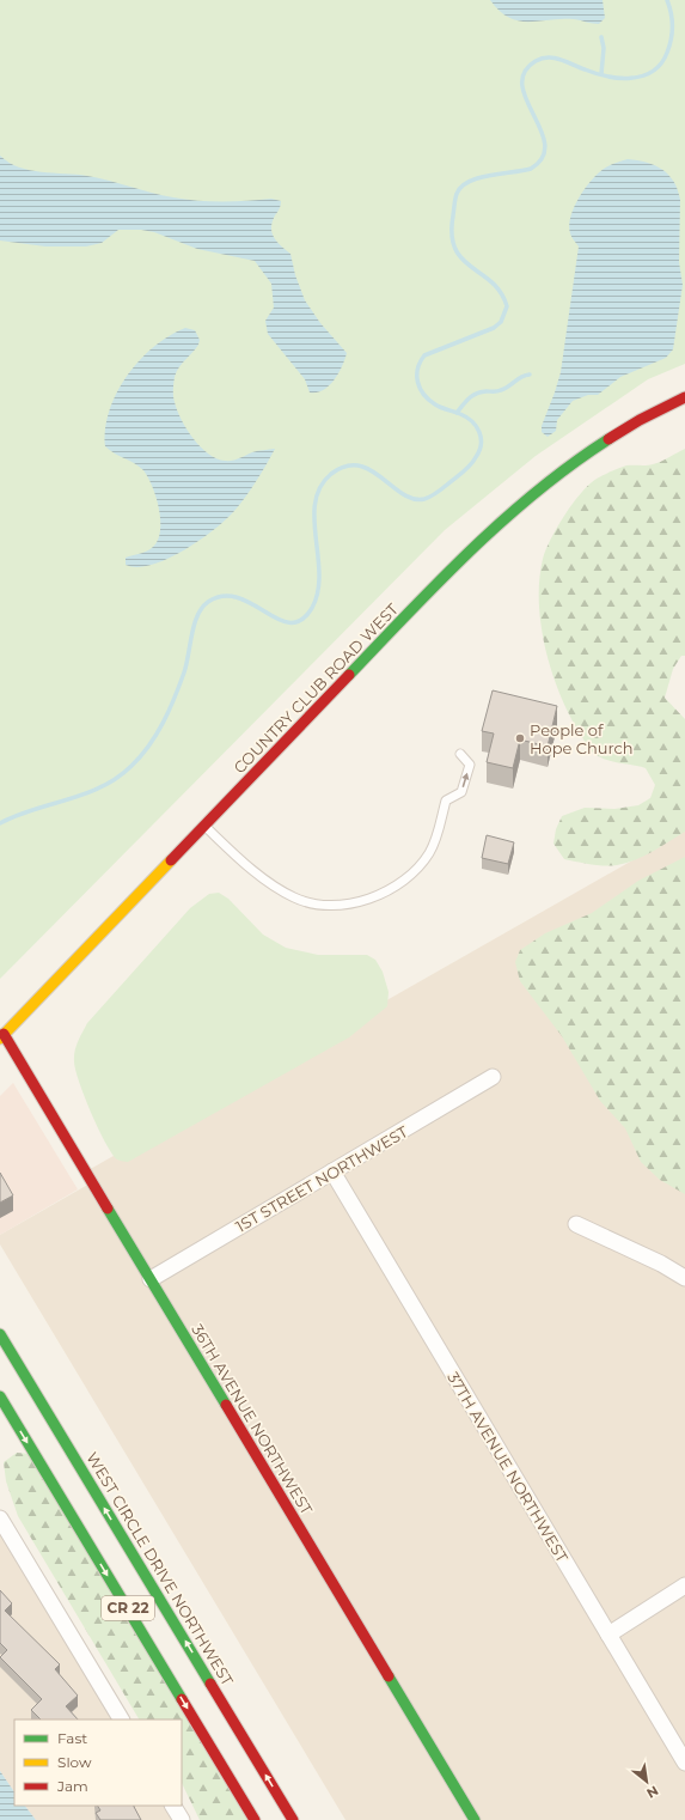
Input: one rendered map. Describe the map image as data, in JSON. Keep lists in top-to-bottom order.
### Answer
{
  "streets": {
    "main road": [
      "COUNTRY CLUB ROAD WEST",
      "36TH AVENUE NORTHWEST",
      "WEST CIRCLE DRIVE NORTHWEST",
      "CR 22"
    ],
    "street": ["1ST STREET NORTHWEST", "37TH AVENUE NORTHWEST"]
  },
  "crossings": [
    ["COUNTRY CLUB ROAD WEST", "36TH AVENUE NORTHWEST"],
    ["1ST STREET NORTHWEST", "36TH AVENUE NORTHWEST"],
    ["1ST STREET NORTHWEST", "37TH AVENUE NORTHWEST"]
  ],
  "places": ["People of Hope Church"],
  "legend": ["Fast", "Slow", "Jam"],
  "north": "bottom right"
}
